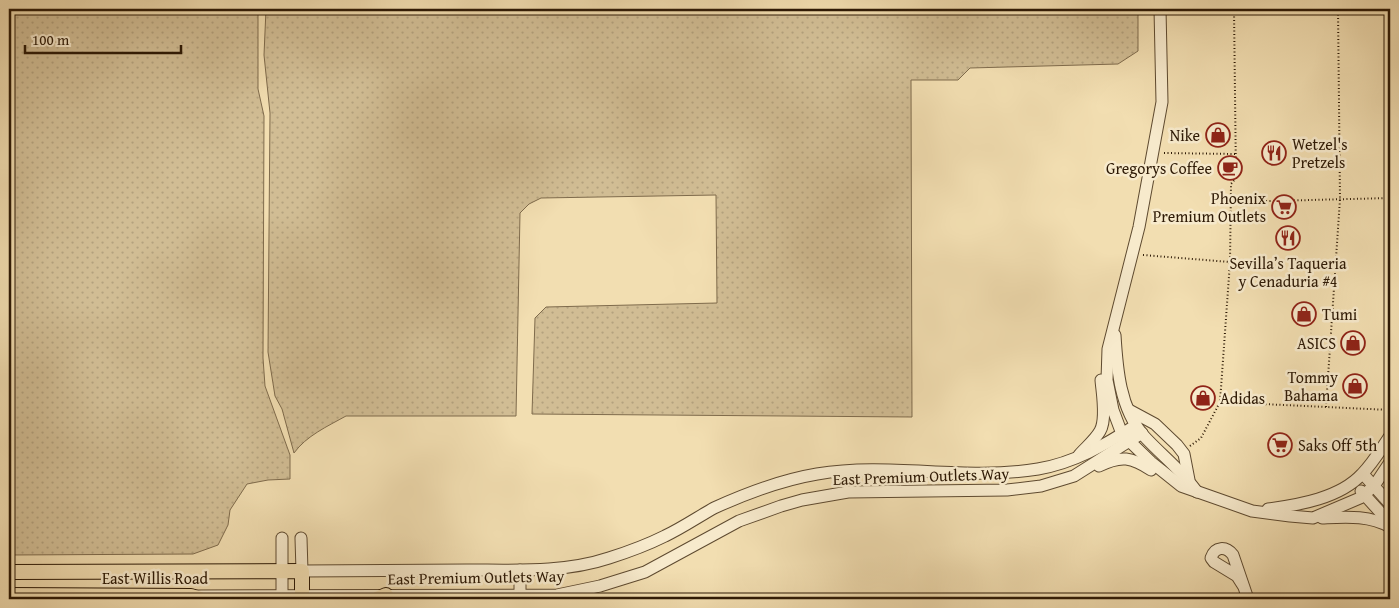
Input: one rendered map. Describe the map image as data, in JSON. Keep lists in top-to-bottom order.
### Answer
{
  "streets": {
    "main road": ["East Willis Road"],
    "street": ["East Premium Outlets Way"]
  },
  "crossings": [
    ["East Premium Outlets Way", "East Willis Road"]
  ],
  "places": {
    "shop": [
      "Nike",
      "Tumi",
      "ASICS",
      "Tommy Bahama",
      "Adidas"
    ],
    "restaurant": ["Wetzel's Pretzels", "Sevilla’s Taqueria y Cenaduria #4"],
    "cafe": ["Gregorys Coffee"],
    "supermarket": ["Phoenix Premium Outlets", "Saks Off 5th"]
  },
  "scale_bar": "100 m"
}
